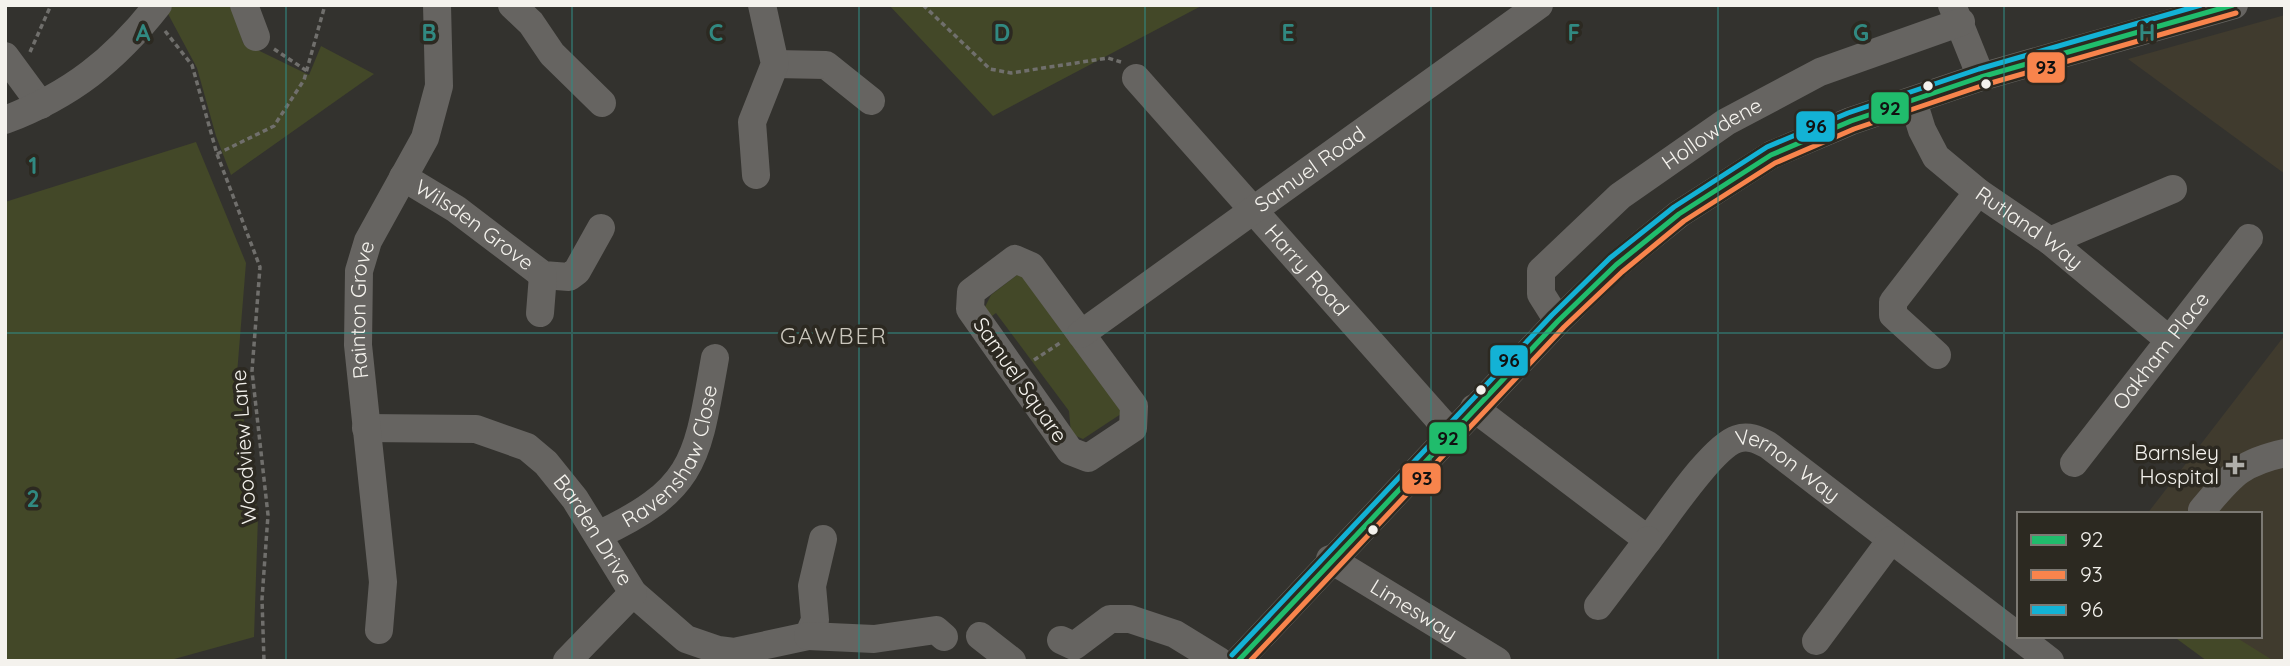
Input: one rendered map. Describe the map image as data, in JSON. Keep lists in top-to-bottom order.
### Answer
{
  "streets": {
    "street": [
      "Hollowdene",
      "Samuel Road",
      "Wilsden Grove",
      "Rutland Way",
      "Harry Road",
      "Rainton Grove",
      "Oakham Place",
      "Samuel Square",
      "Ravenshaw Close",
      "Vernon Way",
      "Barden Drive",
      "Limesway"
    ],
    "path": ["Woodview Lane"]
  },
  "crossings": [
    ["Samuel Road", "Harry Road"],
    ["Samuel Road", "Samuel Square"],
    ["Wilsden Grove", "Rainton Grove"],
    ["Rutland Way", "Oakham Place"],
    ["Rainton Grove", "Barden Drive"],
    ["Ravenshaw Close", "Barden Drive"]
  ],
  "districts": ["GAWBER"],
  "places": {
    "health": ["Barnsley Hospital"]
  },
  "lines": ["transit line 92", "transit line 96", "transit line 93"],
  "legend": ["92", "93", "96"],
  "grid": {
    "columns": [
      "A",
      "B",
      "C",
      "D",
      "E",
      "F",
      "G",
      "H"
    ],
    "rows": ["1", "2"]
  }
}
